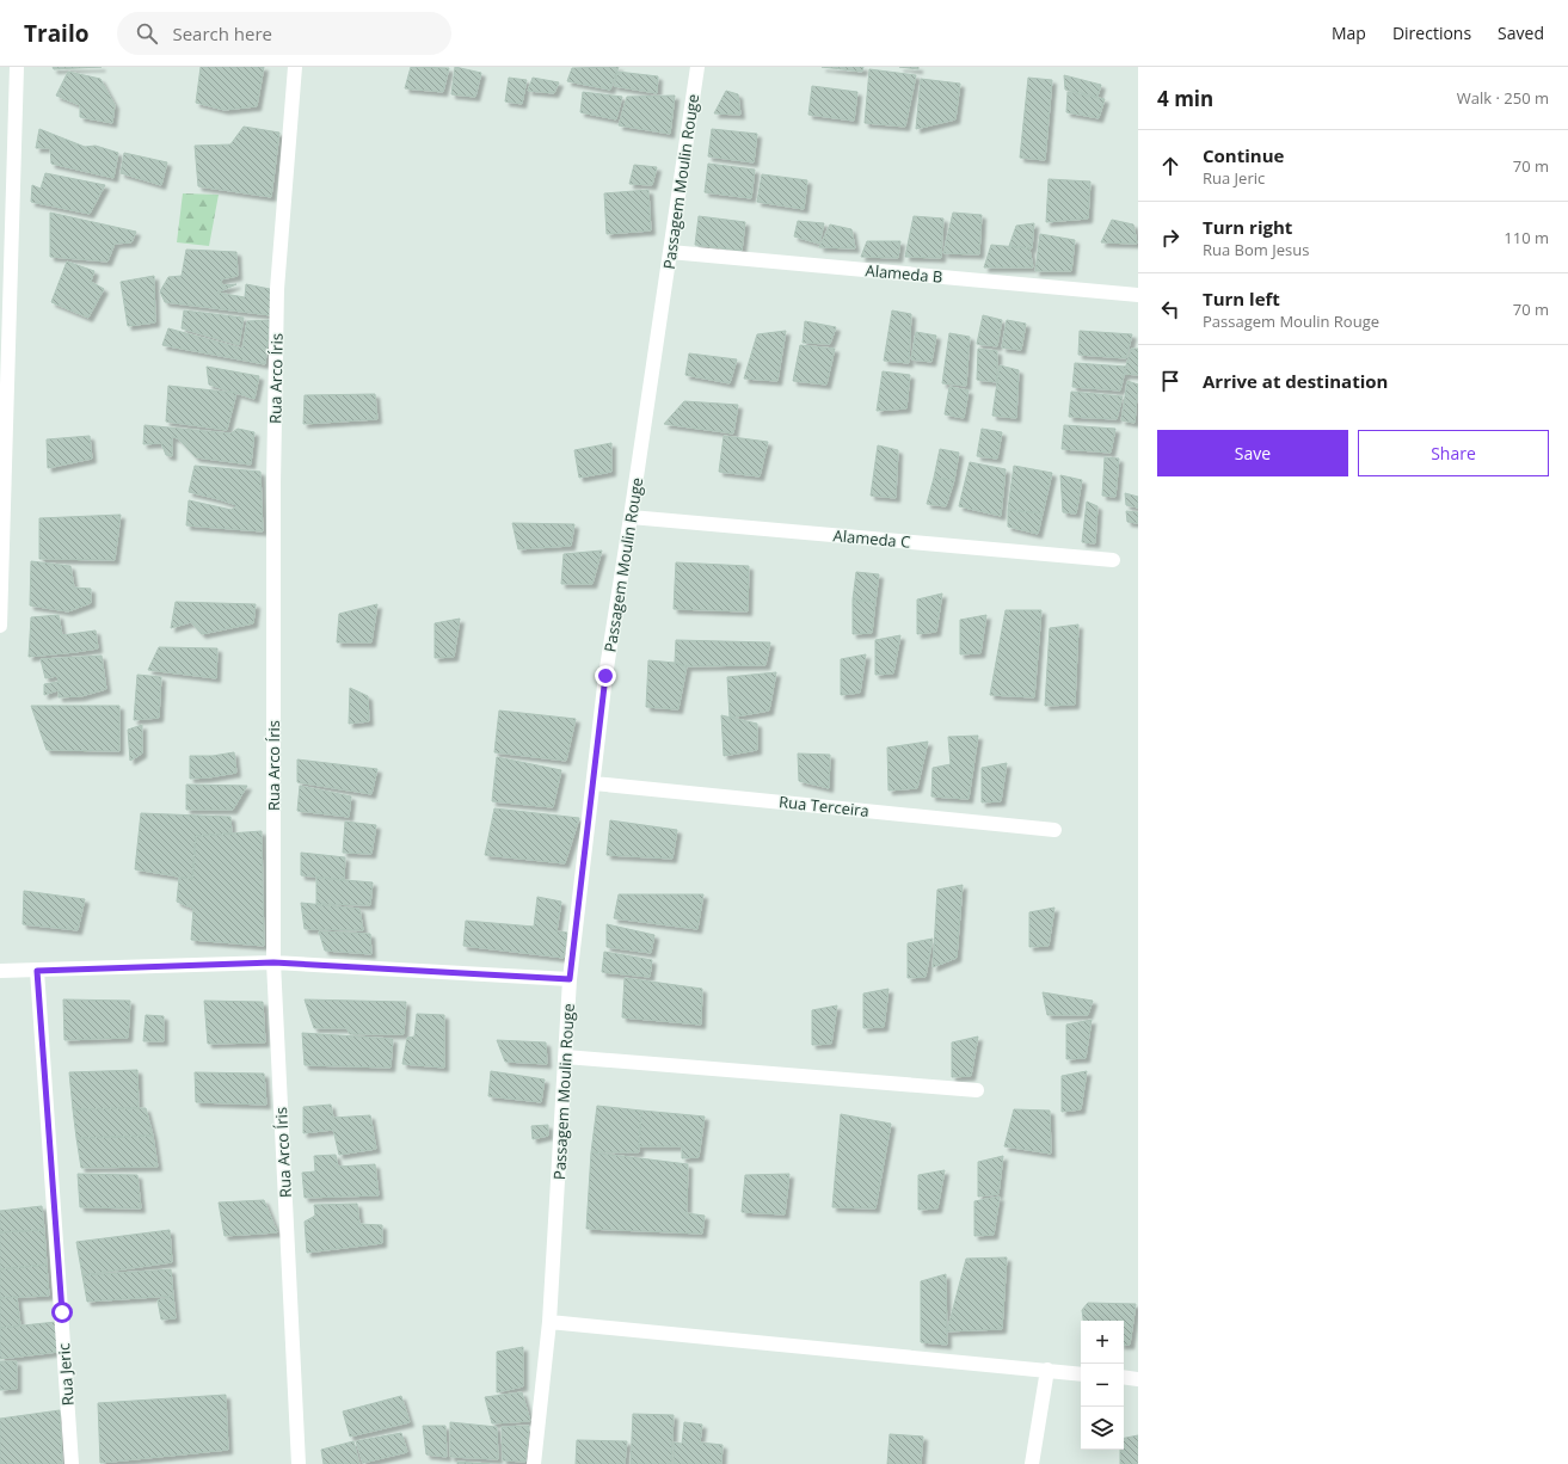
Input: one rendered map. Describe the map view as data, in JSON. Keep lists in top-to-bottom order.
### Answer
{
  "streets": {
    "street": [
      "Passagem Moulin Rouge",
      "Alameda B",
      "Rua Arco Íris",
      "Alameda C",
      "Rua Terceira",
      "Rua Jeric"
    ]
  },
  "crossings": [
    ["Passagem Moulin Rouge", "Alameda B"],
    ["Passagem Moulin Rouge", "Alameda C"],
    ["Passagem Moulin Rouge", "Rua Terceira"]
  ],
  "page": {
    "header": "Trailo",
    "search": "Search here",
    "nav": ["Map", "Directions", "Saved"],
    "heading": ["4 min", "Walk · 250 m"],
    "list": [
      ["Continue", "Rua Jeric", "70 m"],
      ["Turn right", "Rua Bom Jesus", "110 m"],
      ["Turn left", "Passagem Moulin Rouge", "70 m"],
      "Arrive at destination"
    ],
    "buttons": ["Save", "Share"],
    "map_buttons": ["+", "−"]
  }
}
